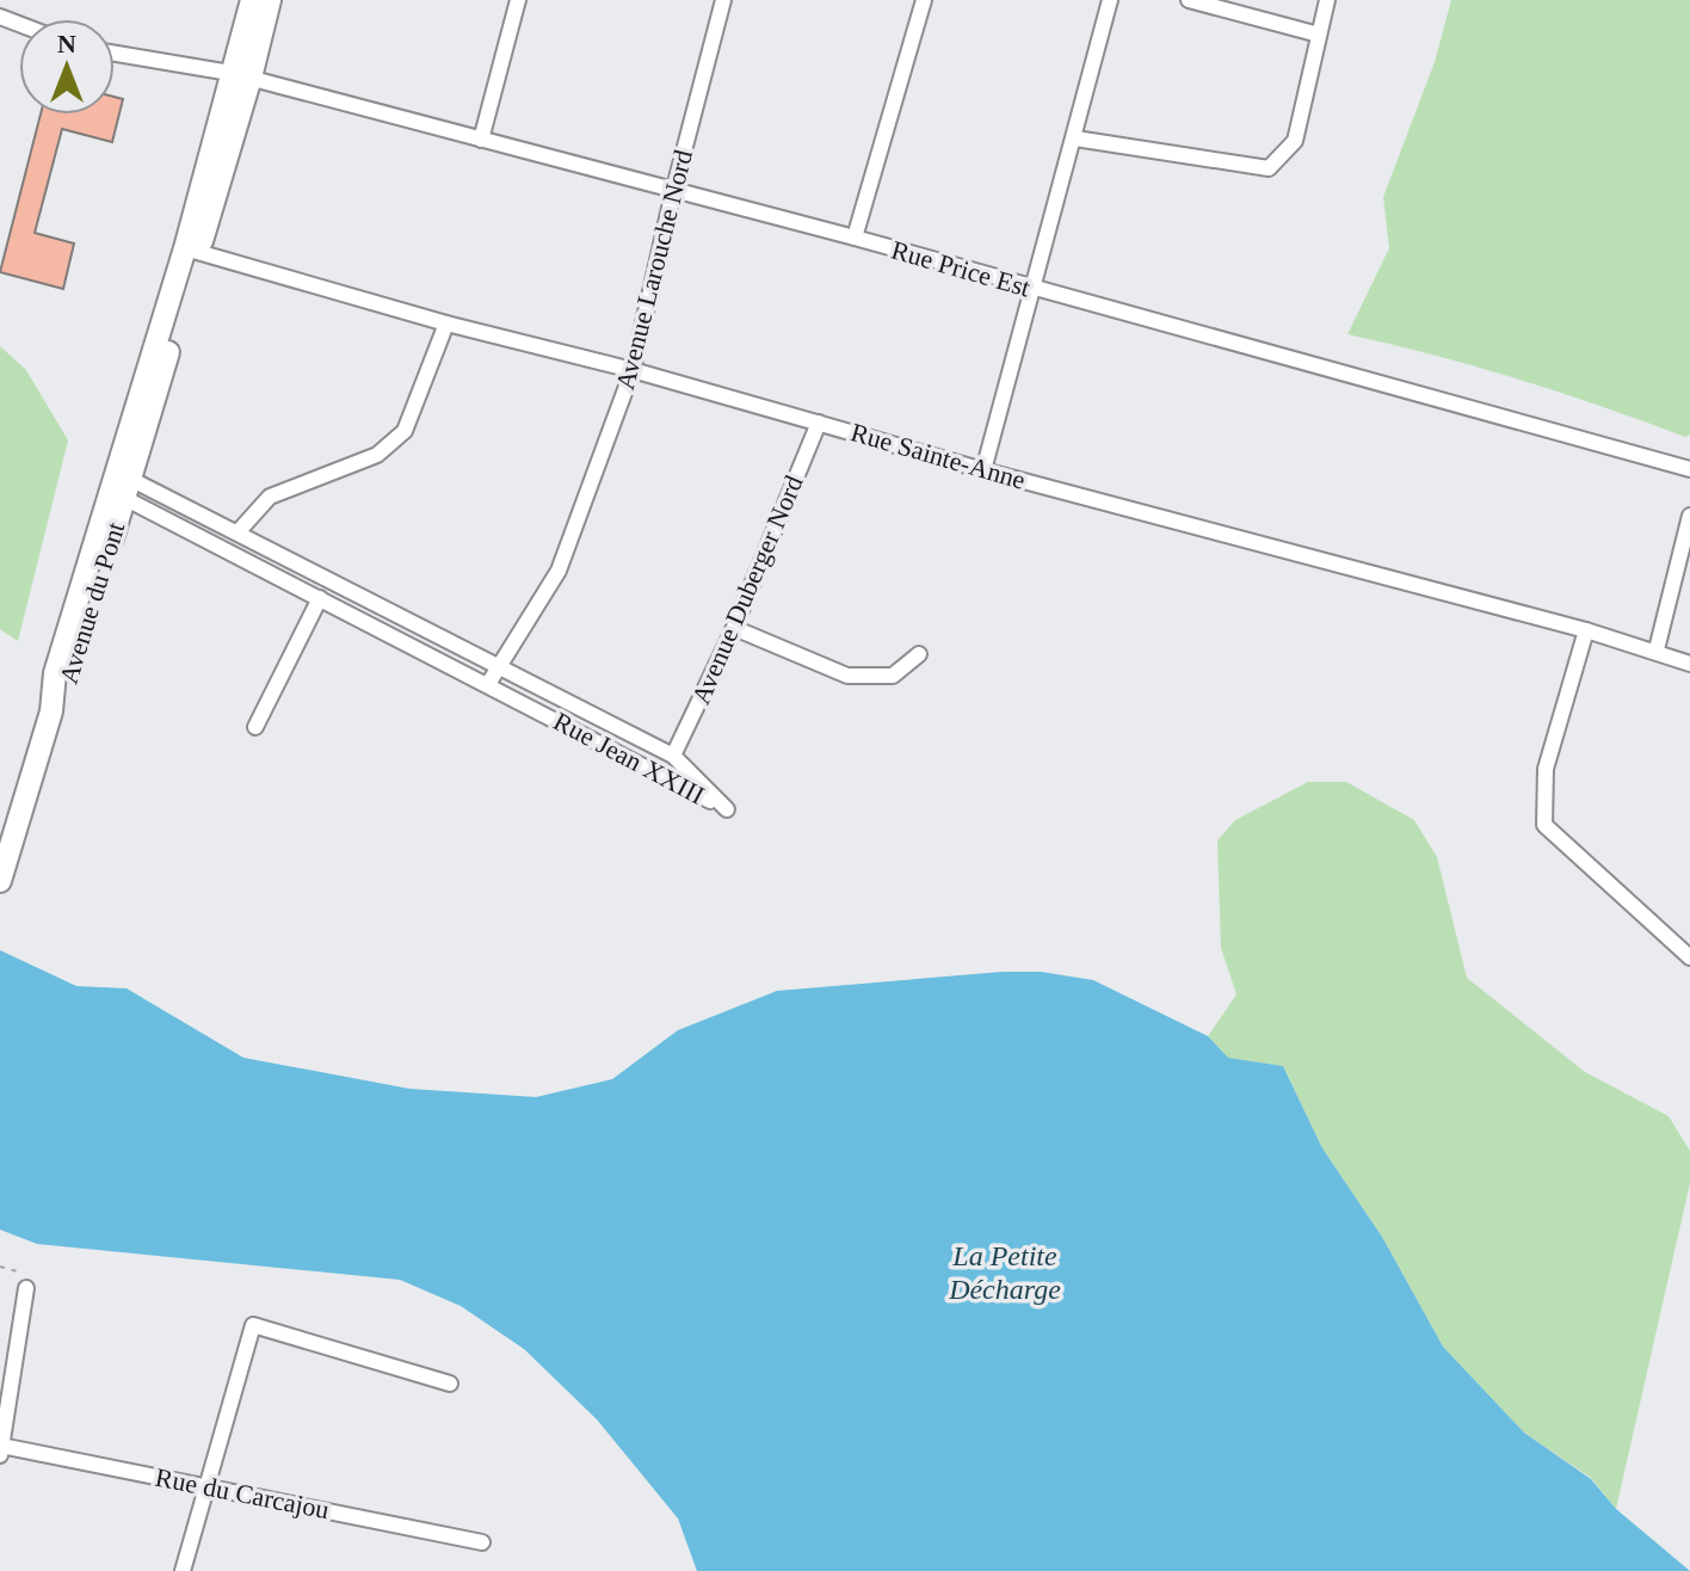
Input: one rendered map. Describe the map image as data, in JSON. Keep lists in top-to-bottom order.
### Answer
{
  "streets": {
    "main road": ["Avenue du Pont"],
    "street": [
      "Rue Price Est",
      "Avenue Larouche Nord",
      "Rue Sainte-Anne",
      "Avenue Duberger Nord",
      "Rue Jean XXIII",
      "Rue du Carcajou"
    ]
  },
  "crossings": [
    ["Rue Price Est", "Avenue Larouche Nord"],
    ["Rue Price Est", "Avenue du Pont"],
    ["Avenue Larouche Nord", "Rue Sainte-Anne"],
    ["Avenue Larouche Nord", "Rue Jean XXIII"],
    ["Rue Sainte-Anne", "Avenue Duberger Nord"],
    ["Rue Sainte-Anne", "Avenue du Pont"],
    ["Avenue Duberger Nord", "Rue Jean XXIII"],
    ["Avenue du Pont", "Rue Jean XXIII"]
  ],
  "water": ["La Petite Décharge"],
  "north": "top"
}
